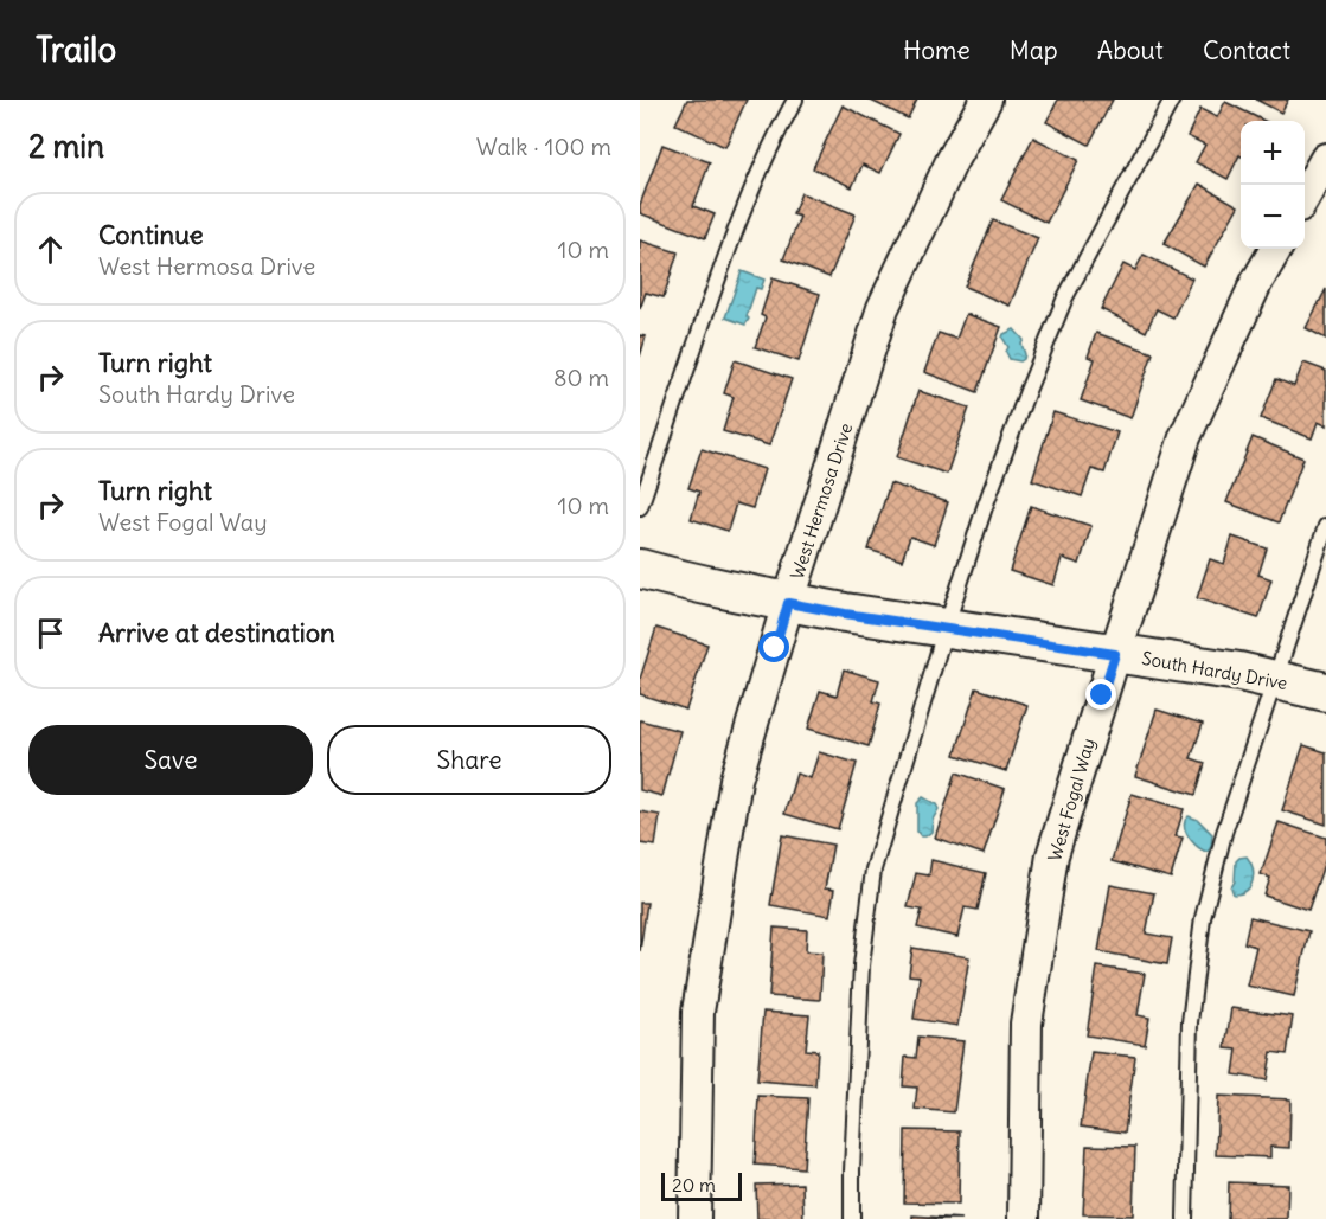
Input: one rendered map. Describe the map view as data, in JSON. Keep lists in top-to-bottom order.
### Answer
{
  "streets": {
    "street": ["West Hermosa Drive", "South Hardy Drive", "West Fogal Way"]
  },
  "crossings": [
    ["West Hermosa Drive", "South Hardy Drive"],
    ["South Hardy Drive", "West Fogal Way"]
  ],
  "scale_bar": "20 m",
  "page": {
    "header": "Trailo",
    "nav": [
      "Home",
      "Map",
      "About",
      "Contact"
    ],
    "heading": ["2 min", "Walk · 100 m"],
    "map_buttons": ["+", "−"],
    "list": [
      ["Continue", "West Hermosa Drive", "10 m"],
      ["Turn right", "South Hardy Drive", "80 m"],
      ["Turn right", "West Fogal Way", "10 m"],
      "Arrive at destination"
    ],
    "buttons": ["Save", "Share"],
    "scale": "20 m"
  }
}
